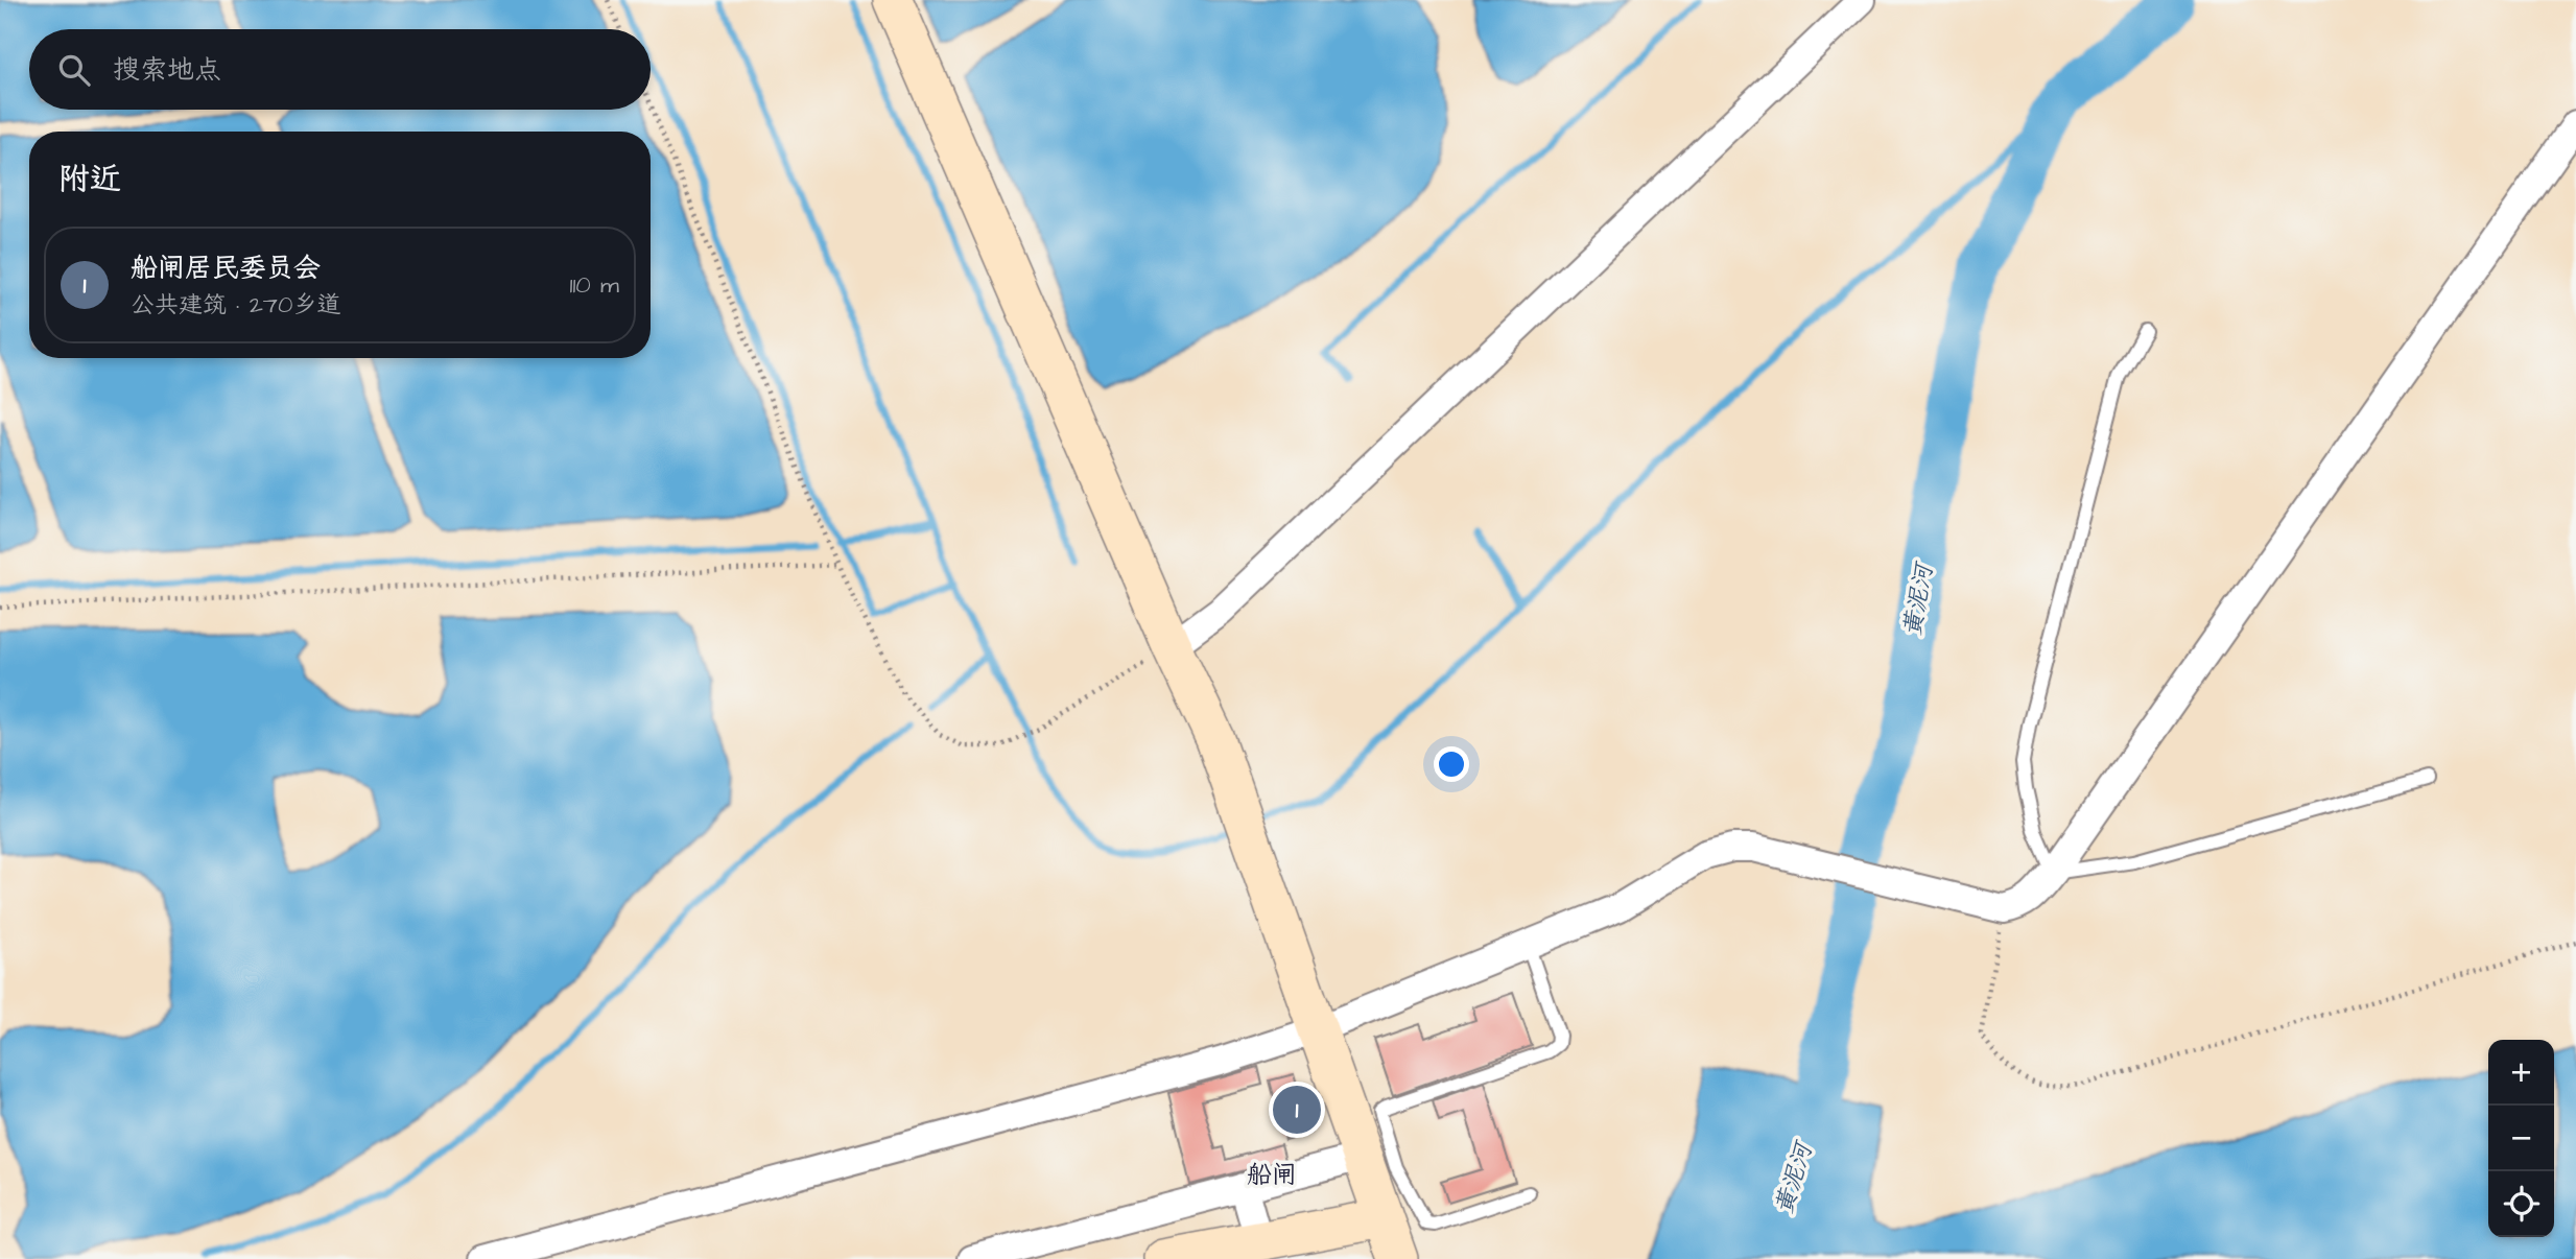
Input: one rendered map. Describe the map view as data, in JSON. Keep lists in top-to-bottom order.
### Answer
{
  "districts": ["船闸"],
  "water": ["黄泥河"],
  "page": {
    "search": "搜索地点",
    "heading": "附近",
    "list": [
      {
        "mark": "1",
        "name": "船闸居民委员会",
        "note": "公共建筑 · 270乡道",
        "value": "110 m"
      }
    ],
    "map_buttons": ["+", "−"],
    "pins": "1"
  }
}
